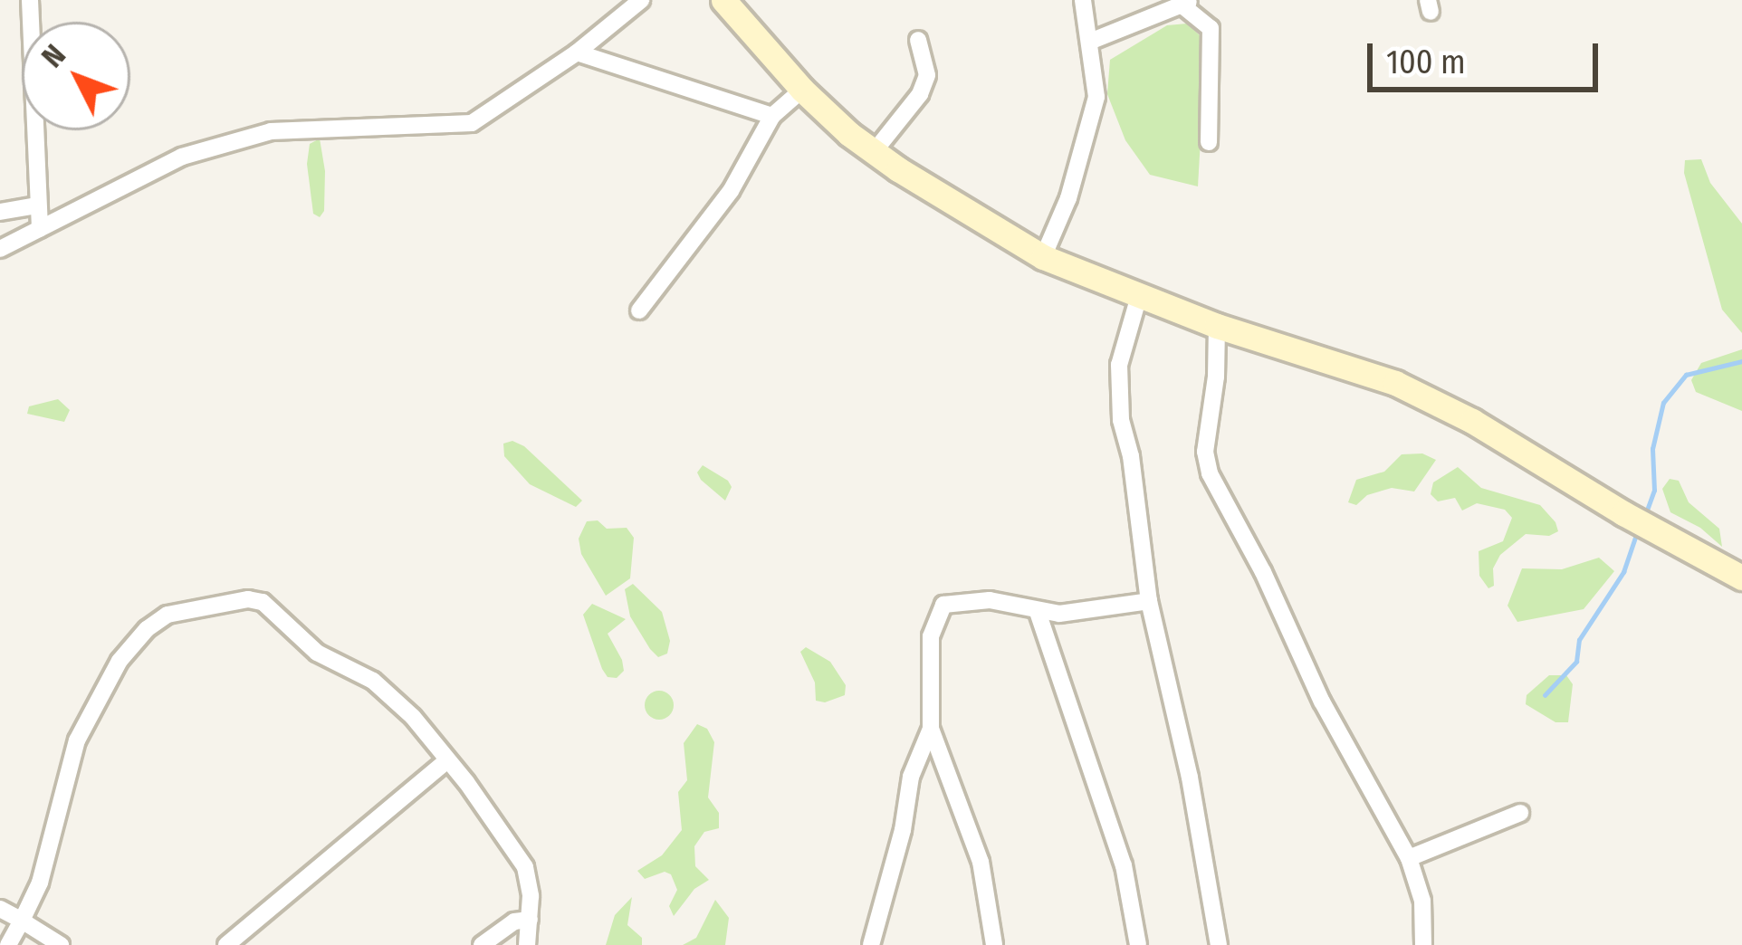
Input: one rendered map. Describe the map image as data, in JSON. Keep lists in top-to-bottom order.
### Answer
{
  "scale_bar": "100 m",
  "north": "top left"
}
